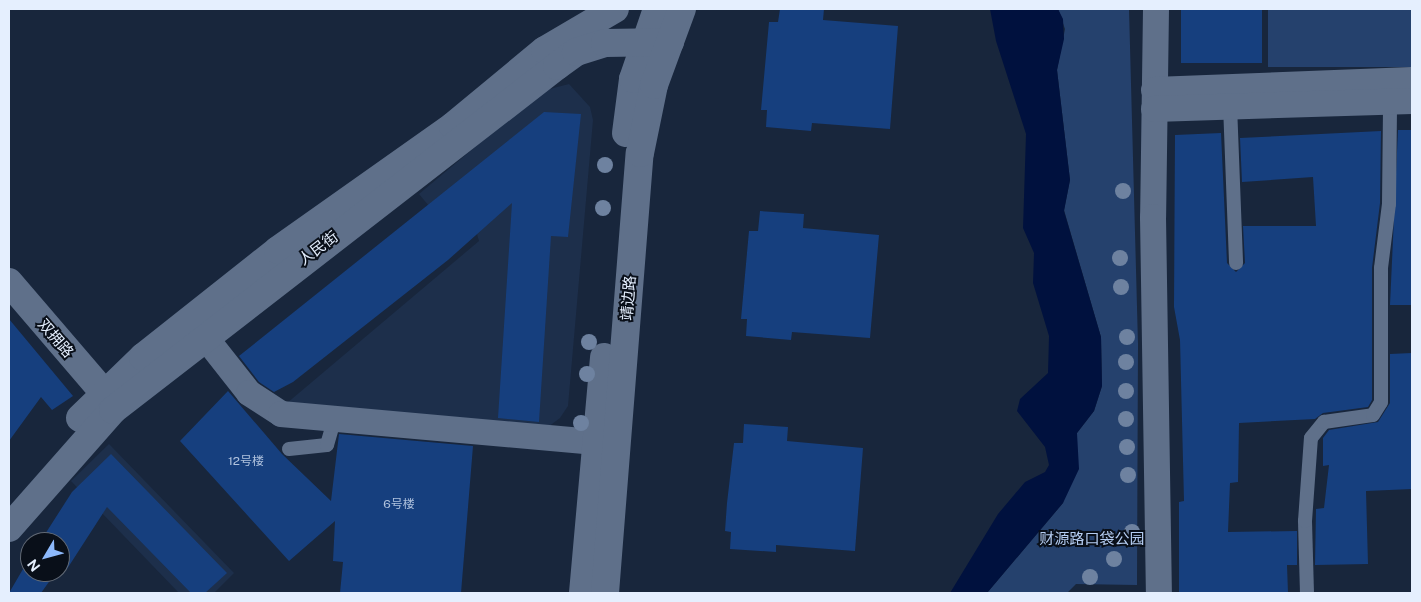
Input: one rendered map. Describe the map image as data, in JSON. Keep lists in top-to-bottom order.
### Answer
{
  "streets": {
    "main road": ["人民街", "靖边路", "双拥路"]
  },
  "crossings": [
    ["人民街", "靖边路"],
    ["人民街", "双拥路"]
  ],
  "parks": ["财源路口袋公园"],
  "house_numbers": ["12号楼", "6号楼"],
  "north": "bottom left"
}
